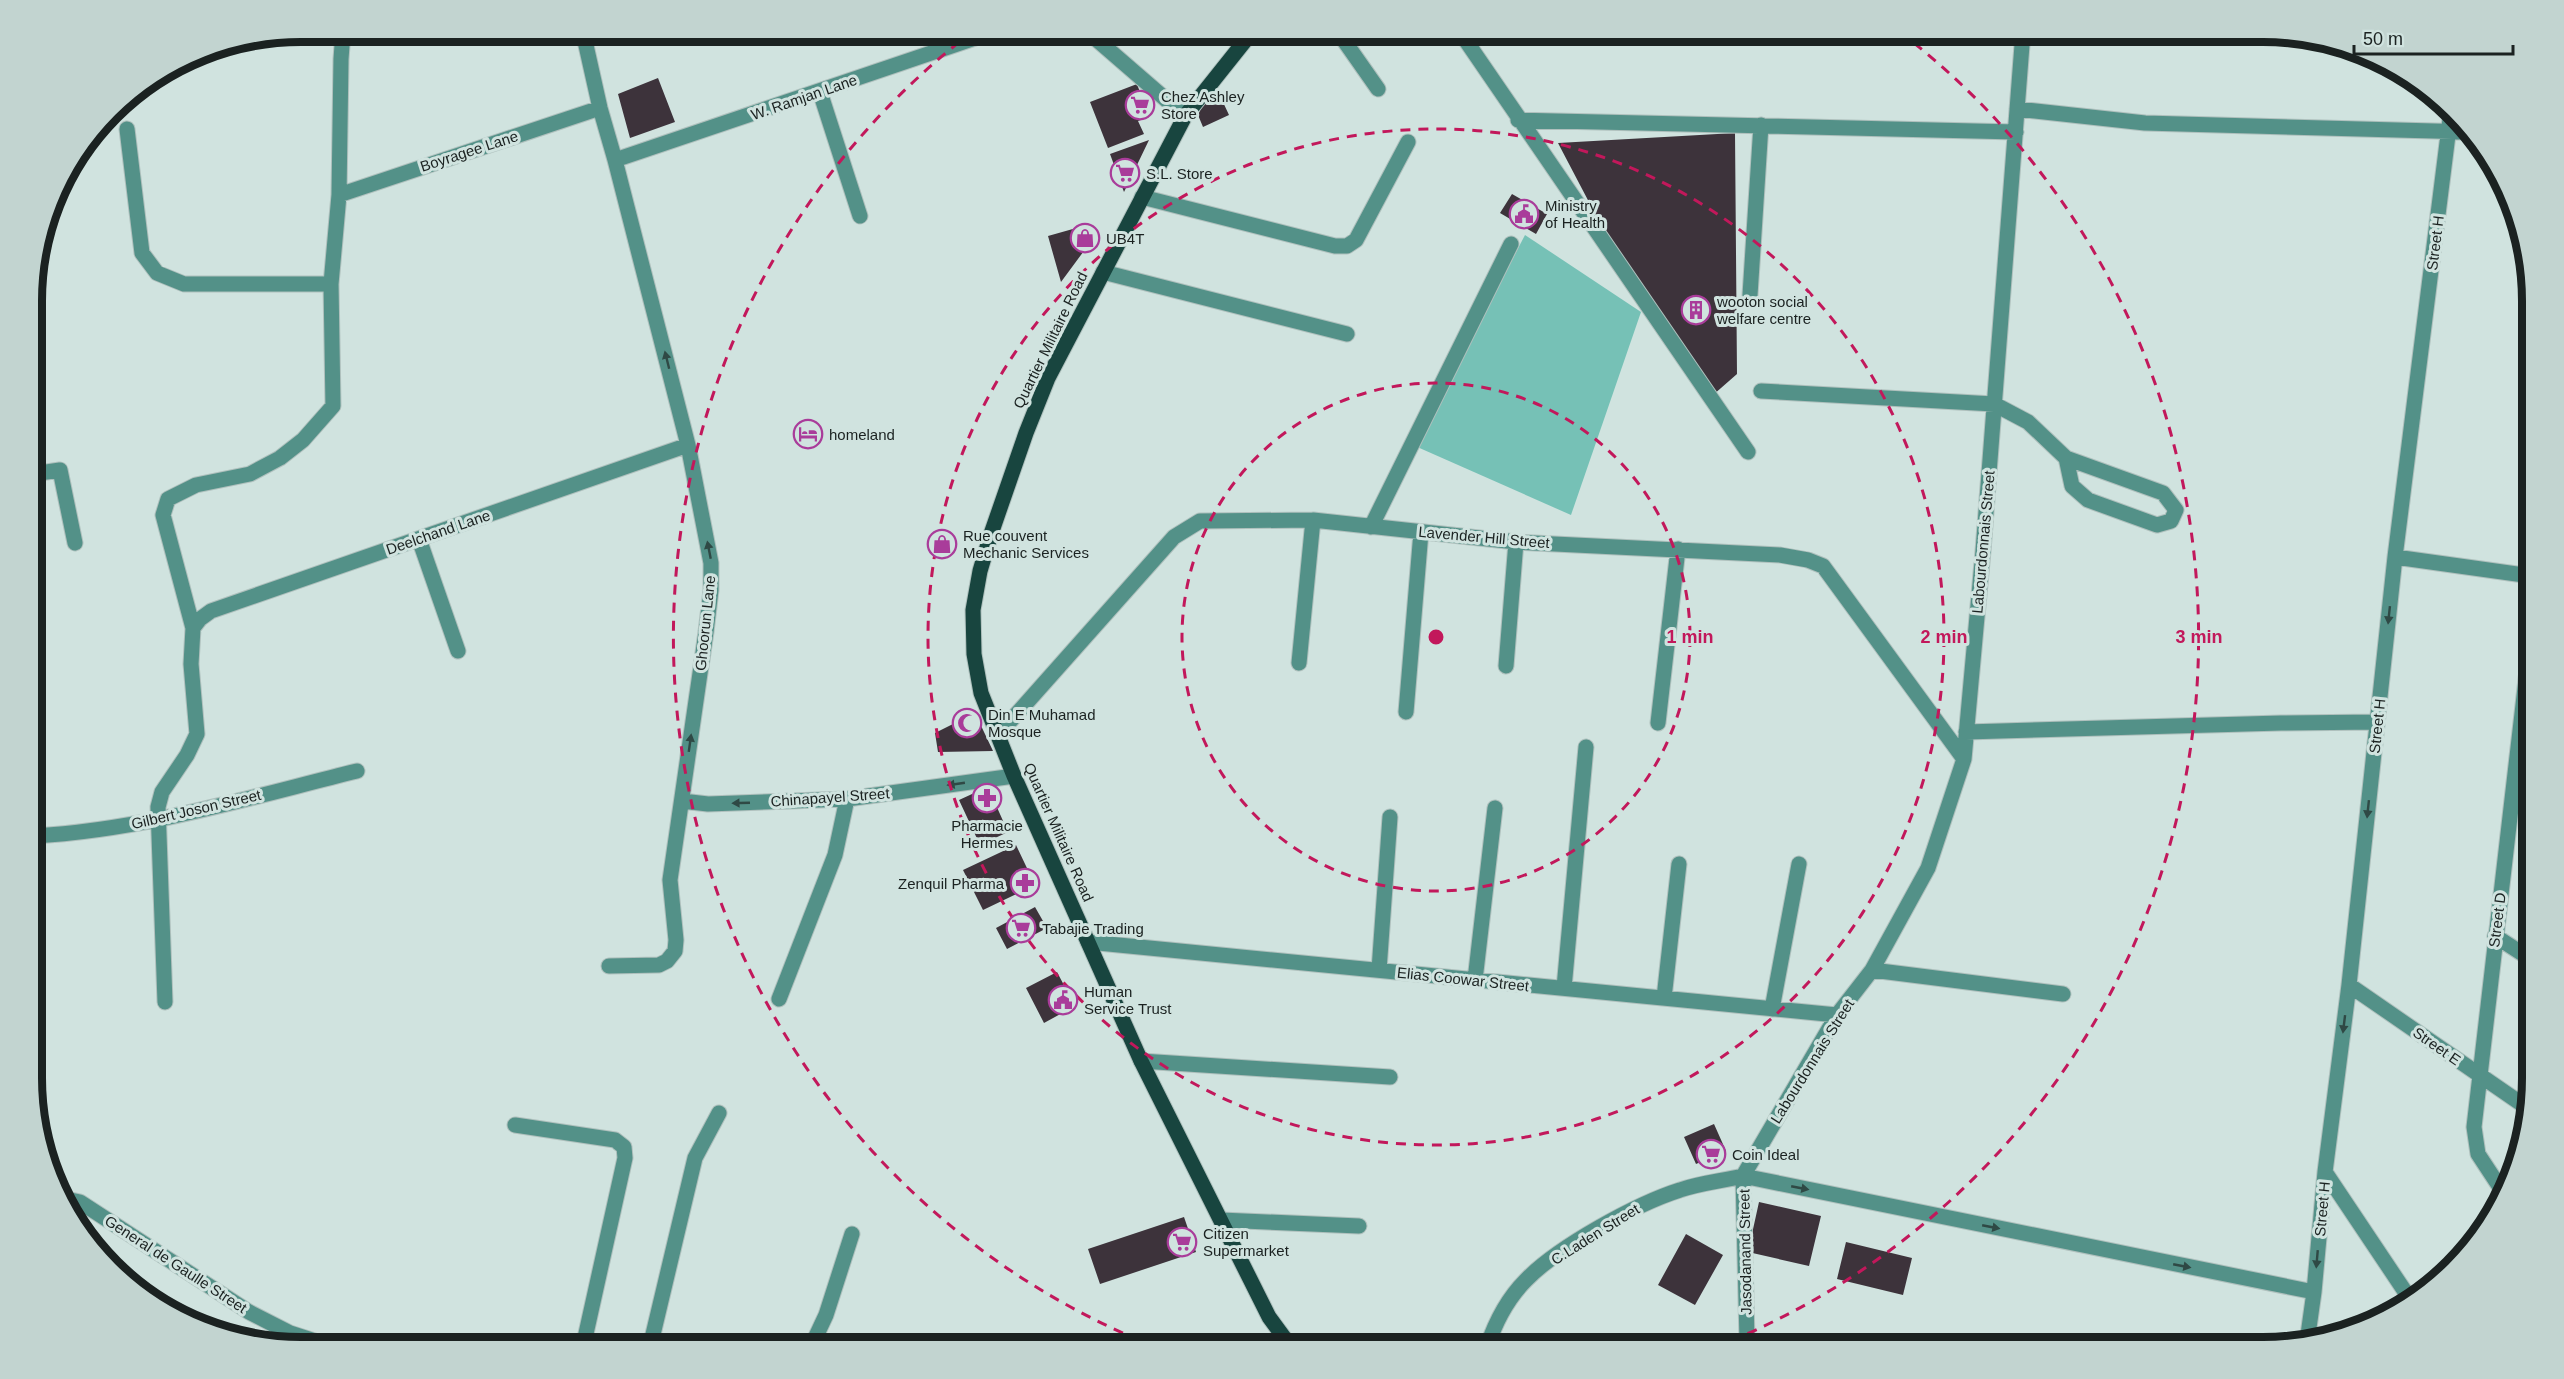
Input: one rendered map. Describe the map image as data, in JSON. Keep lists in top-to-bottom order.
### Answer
{
  "streets": {
    "main road": ["Quartier Militaire Road"],
    "street": [
      "W. Ramjan Lane",
      "Boyragee Lane",
      "Street H",
      "Deelchand Lane",
      "Lavender Hill Street",
      "Labourdonnais Street",
      "Ghoorun Lane",
      "Chinapayel Street",
      "Gilbert Joson Street",
      "Street D",
      "Elias Coowar Street",
      "Street E",
      "C.Laden Street",
      "Jasodanand Street",
      "General de Gaulle Street"
    ]
  },
  "crossings": [
    ["W. Ramjan Lane", "Ghoorun Lane"],
    ["Boyragee Lane", "Ghoorun Lane"],
    ["Street H", "Street E"],
    ["Quartier Militaire Road", "Lavender Hill Street"],
    ["Quartier Militaire Road", "Chinapayel Street"],
    ["Quartier Militaire Road", "Elias Coowar Street"],
    ["Deelchand Lane", "Ghoorun Lane"],
    ["Lavender Hill Street", "Labourdonnais Street"],
    ["Labourdonnais Street", "Elias Coowar Street"],
    ["Labourdonnais Street", "C.Laden Street"],
    ["Labourdonnais Street", "Jasodanand Street"],
    ["Ghoorun Lane", "Chinapayel Street"],
    ["Street D", "Street E"],
    ["C.Laden Street", "Jasodanand Street"]
  ],
  "one_way": ["Street H", "Ghoorun Lane", "Chinapayel Street"],
  "places": {
    "supermarket": [
      "Chez Ashley Store",
      "S.L. Store",
      "Tabajie Trading",
      "Coin Ideal",
      "Citizen Supermarket"
    ],
    "public building": ["Ministry of Health", "Human Service Trust"],
    "shop": ["UB4T", "Rue couvent Mechanic Services"],
    "building": ["wooton social welfare centre"],
    "hotel": ["homeland"],
    "mosque": ["Din E Muhamad Mosque"],
    "pharmacy": ["Pharmacie Hermes", "Zenquil Pharma"]
  },
  "scale_bar": "50 m",
  "rings": ["1 min", "2 min", "3 min"]
}
